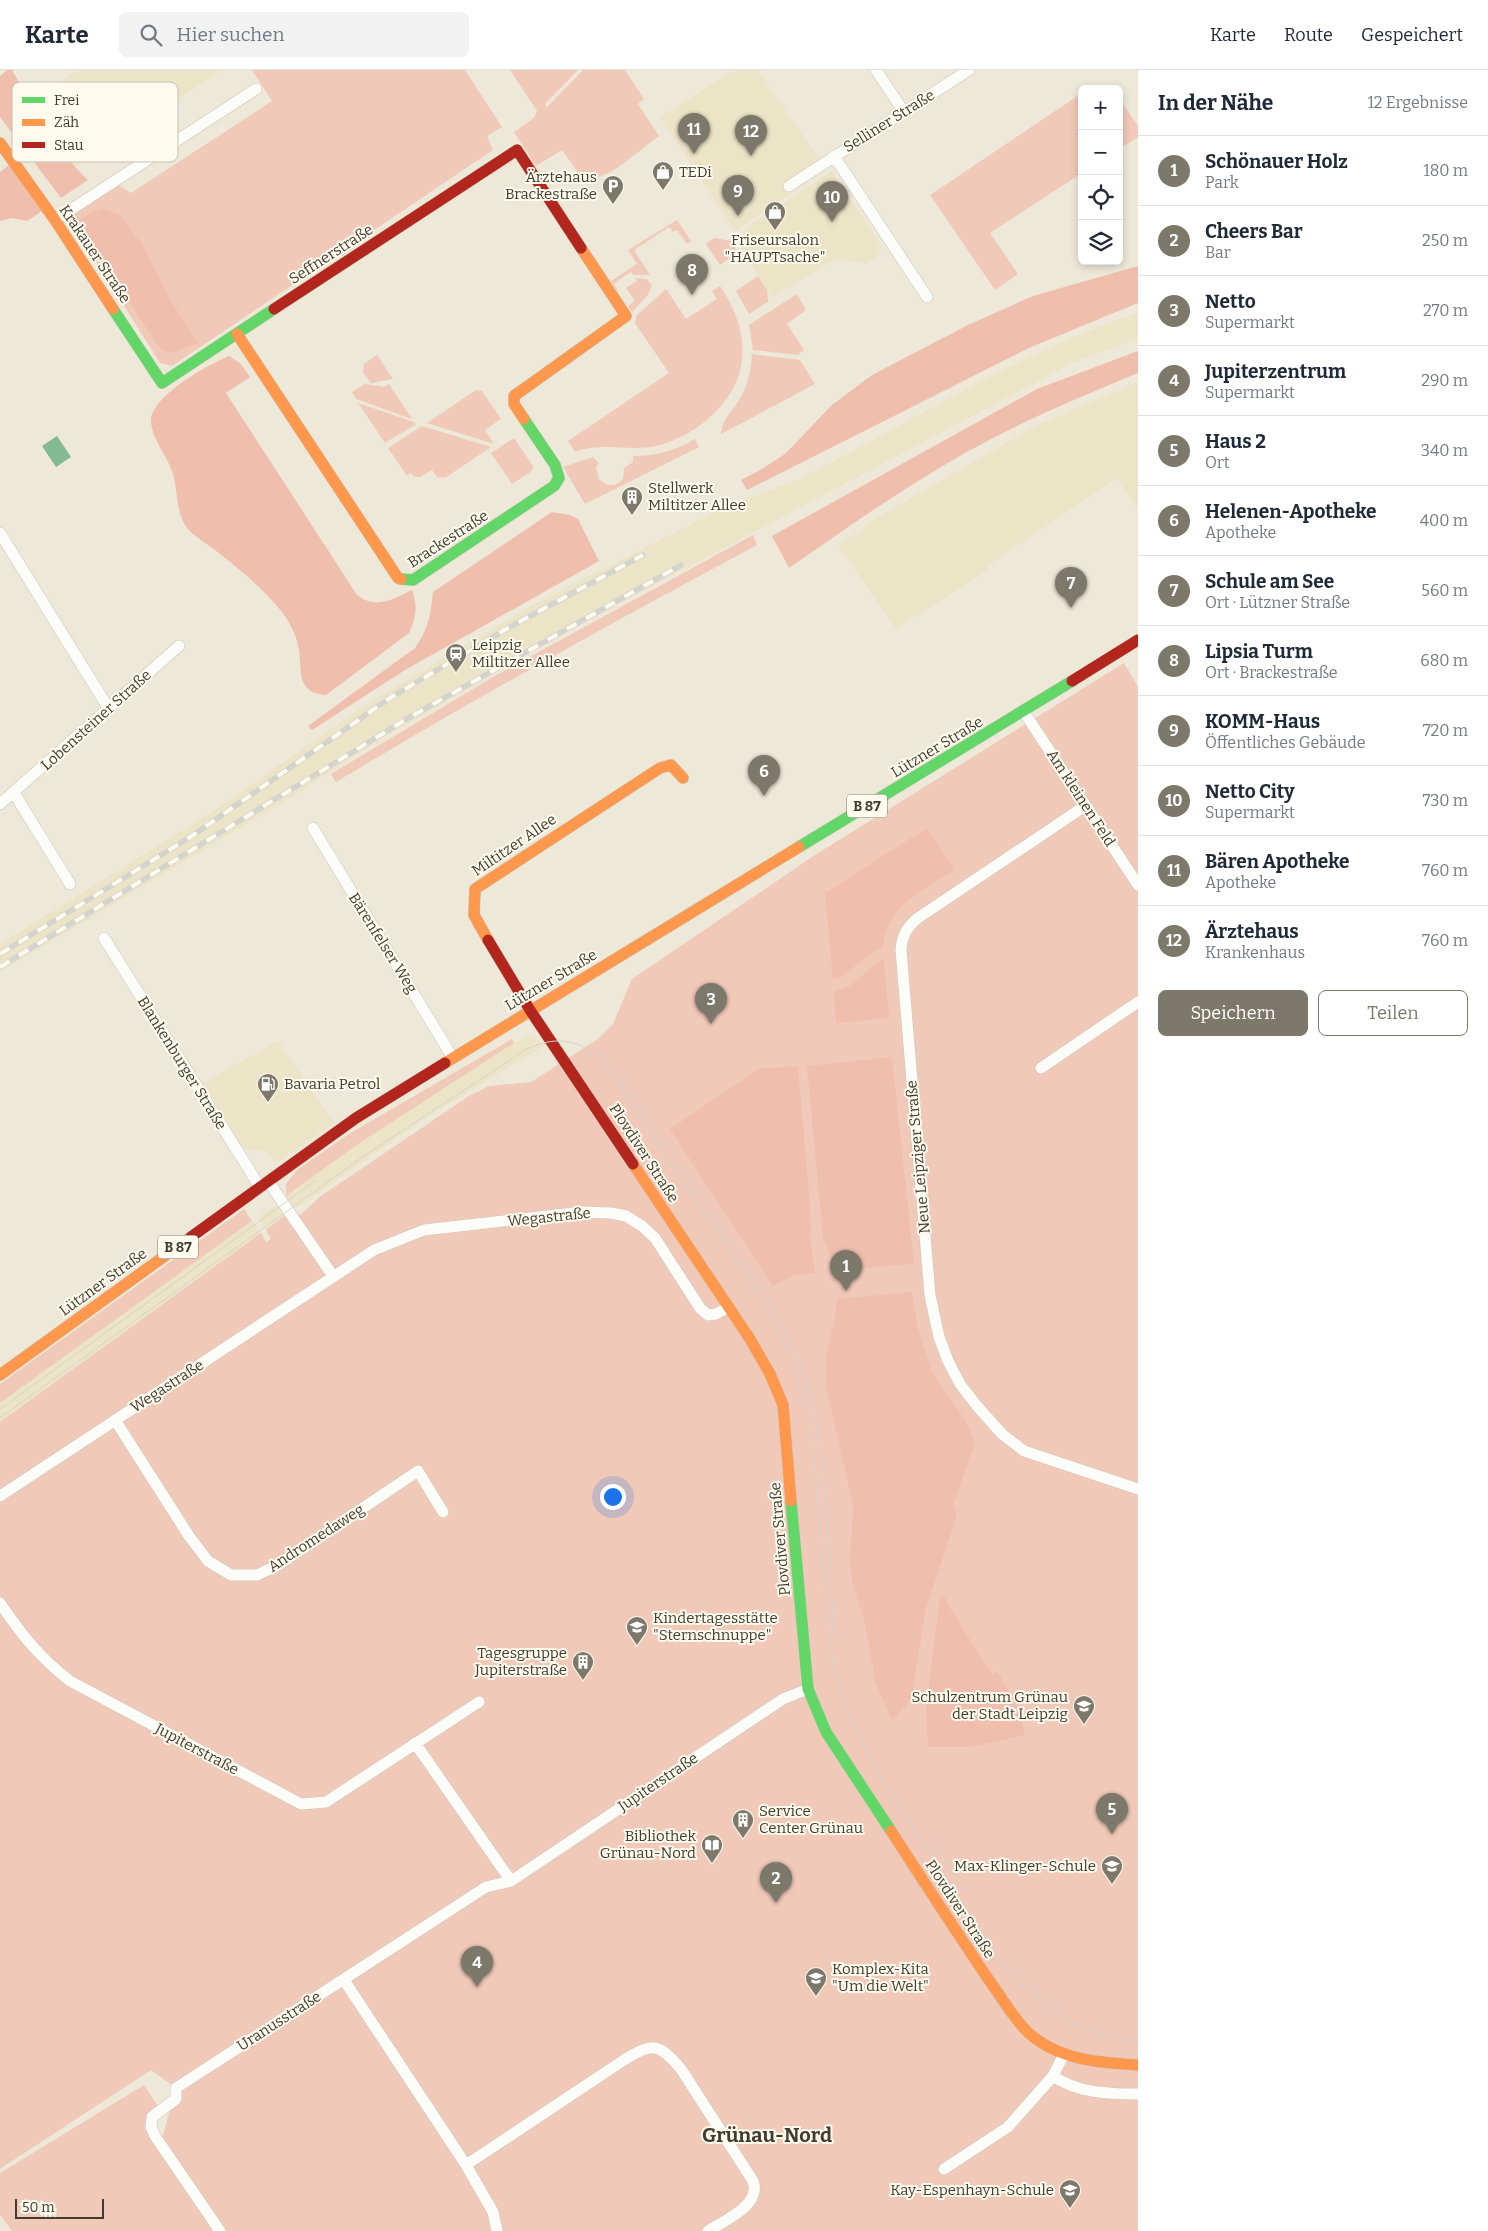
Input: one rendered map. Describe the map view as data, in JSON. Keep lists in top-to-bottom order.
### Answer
{
  "streets": {
    "street": [
      "Selliner Straße",
      "Krakauer Straße",
      "Seffnerstraße",
      "Brackestraße",
      "Lobensteiner Straße",
      "Lützner Straße",
      "Am kleinen Feld",
      "B 87",
      "Miltitzer Allee",
      "Bärenfelser Weg",
      "Blankenburger Straße",
      "Plovdiver Straße",
      "Neue Leipziger Straße",
      "Wegastraße",
      "Andromedaweg",
      "Jupiterstraße",
      "Uranusstraße"
    ]
  },
  "crossings": [
    ["Krakauer Straße", "Seffnerstraße"],
    ["Seffnerstraße", "Brackestraße"],
    ["Lützner Straße", "Am kleinen Feld"],
    ["Lützner Straße", "Miltitzer Allee"],
    ["Lützner Straße", "Bärenfelser Weg"],
    ["Lützner Straße", "Blankenburger Straße"],
    ["Lützner Straße", "Plovdiver Straße"],
    ["Am kleinen Feld", "Neue Leipziger Straße"],
    ["Miltitzer Allee", "Plovdiver Straße"],
    ["Plovdiver Straße", "Wegastraße"],
    ["Plovdiver Straße", "Jupiterstraße"],
    ["Wegastraße", "Andromedaweg"],
    ["Jupiterstraße", "Uranusstraße"]
  ],
  "districts": ["Grünau-Nord"],
  "places": {
    "shop": ["TEDi", "Friseursalon \"HAUPTsache\""],
    "parking": ["Ärztehaus Brackestraße"],
    "building": ["Stellwerk Miltitzer Allee", "Tagesgruppe Jupiterstraße", "Service Center Grünau"],
    "station": ["Leipzig Miltitzer Allee"],
    "fuel station": ["Bavaria Petrol"],
    "school or university": [
      "Kindertagesstätte \"Sternschnuppe\"",
      "Schulzentrum Grünau der Stadt Leipzig",
      "Max-Klinger-Schule",
      "Komplex-Kita \"Um die Welt\"",
      "Kay-Espenhayn-Schule"
    ],
    "library": ["Bibliothek Grünau-Nord"]
  },
  "legend": ["Frei", "Zäh", "Stau"],
  "scale_bar": "50 m",
  "page": {
    "header": "Karte",
    "search": "Hier suchen",
    "nav": ["Karte", "Route", "Gespeichert"],
    "heading": ["In der Nähe", "12 Ergebnisse"],
    "map_buttons": ["+", "−"],
    "pins": [
      "11",
      "12",
      "9",
      "10",
      "8",
      "7",
      "6",
      "3",
      "1",
      "5",
      "2",
      "4"
    ],
    "list": [
      {
        "mark": "1",
        "name": "Schönauer Holz",
        "note": "Park",
        "value": "180 m"
      },
      {
        "mark": "2",
        "name": "Cheers Bar",
        "note": "Bar",
        "value": "250 m"
      },
      {
        "mark": "3",
        "name": "Netto",
        "note": "Supermarkt",
        "value": "270 m"
      },
      {
        "mark": "4",
        "name": "Jupiterzentrum",
        "note": "Supermarkt",
        "value": "290 m"
      },
      {
        "mark": "5",
        "name": "Haus 2",
        "note": "Ort",
        "value": "340 m"
      },
      {
        "mark": "6",
        "name": "Helenen-Apotheke",
        "note": "Apotheke",
        "value": "400 m"
      },
      {
        "mark": "7",
        "name": "Schule am See",
        "note": "Ort · Lützner Straße",
        "value": "560 m"
      },
      {
        "mark": "8",
        "name": "Lipsia Turm",
        "note": "Ort · Brackestraße",
        "value": "680 m"
      },
      {
        "mark": "9",
        "name": "KOMM-Haus",
        "note": "Öffentliches Gebäude",
        "value": "720 m"
      },
      {
        "mark": "10",
        "name": "Netto City",
        "note": "Supermarkt",
        "value": "730 m"
      },
      {
        "mark": "11",
        "name": "Bären Apotheke",
        "note": "Apotheke",
        "value": "760 m"
      },
      {
        "mark": "12",
        "name": "Ärztehaus",
        "note": "Krankenhaus",
        "value": "760 m"
      }
    ],
    "buttons": ["Speichern", "Teilen"],
    "scale": "50 m"
  }
}
